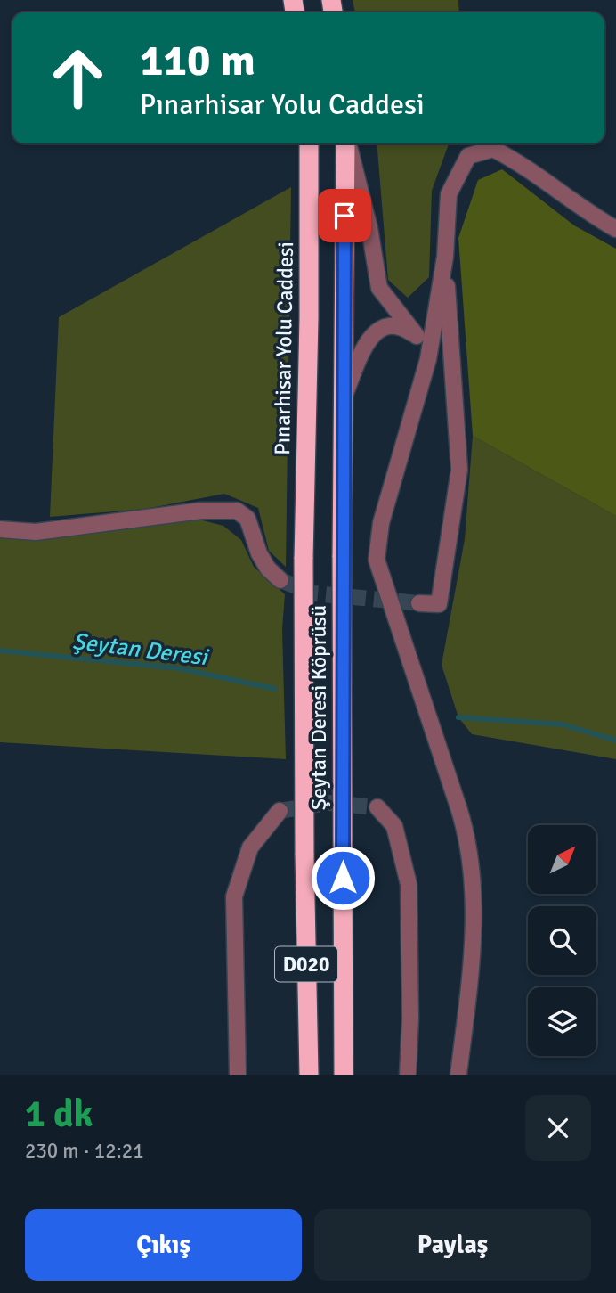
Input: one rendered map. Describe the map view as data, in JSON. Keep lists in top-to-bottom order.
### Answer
{
  "streets": {
    "highway": ["Pınarhisar Yolu Caddesi", "Şeytan Deresi Köprüsü", "D020"]
  },
  "crossings": [
    ["Pınarhisar Yolu Caddesi", "Şeytan Deresi Köprüsü"],
    ["Şeytan Deresi Köprüsü", "D020"]
  ],
  "water": ["Şeytan Deresi"],
  "north": "top right",
  "page": {
    "turn": ["110 m", "Pınarhisar Yolu Caddesi"],
    "heading": ["1 dk", "230 m · 12:21"],
    "buttons": ["Çıkış", "Paylaş"]
  }
}
